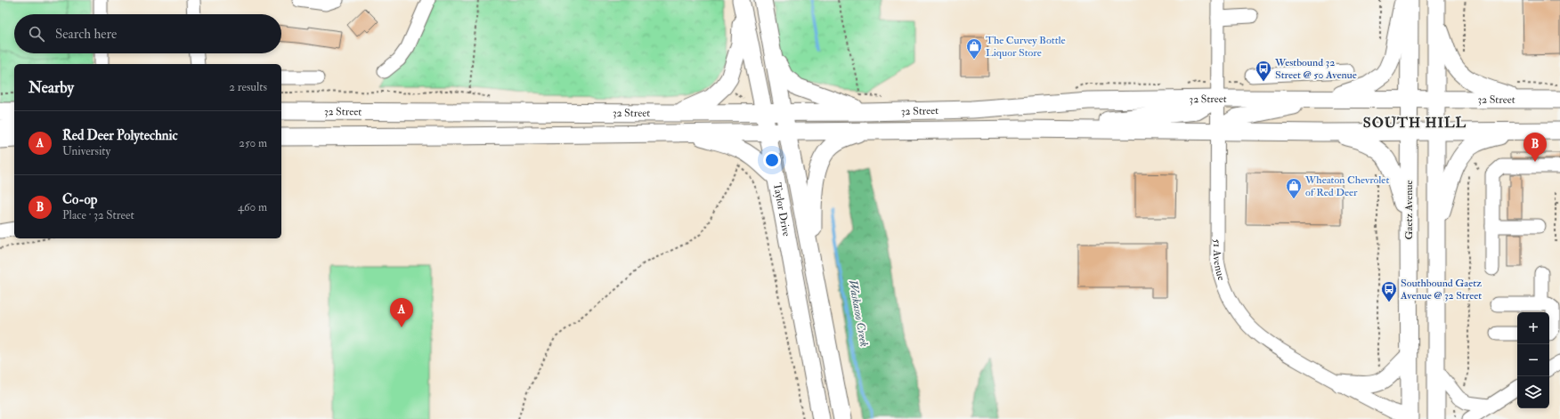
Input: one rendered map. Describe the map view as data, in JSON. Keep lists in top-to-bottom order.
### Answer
{
  "streets": {
    "main road": ["32 Street", "Taylor Drive", "Gaetz Avenue"],
    "street": ["51 Avenue"]
  },
  "crossings": [
    ["32 Street", "Taylor Drive"],
    ["32 Street", "Gaetz Avenue"],
    ["32 Street", "51 Avenue"],
    ["Gaetz Avenue", "51 Avenue"]
  ],
  "districts": ["SOUTH HILL"],
  "water": ["Waskasoo Creek"],
  "places": {
    "shop": ["The Curvey Bottle Liquor Store", "Wheaton Chevrolet of Red Deer"],
    "bus stop": ["Westbound 32 Street @ 50 Avenue", "Southbound Gaetz Avenue @ 32 Street"]
  },
  "page": {
    "search": "Search here",
    "heading": ["Nearby", "2 results"],
    "list": [
      {
        "mark": "A",
        "name": "Red Deer Polytechnic",
        "note": "University",
        "value": "250 m"
      },
      {
        "mark": "B",
        "name": "Co-op",
        "note": "Place · 32 Street",
        "value": "460 m"
      }
    ],
    "pins": ["B", "A"],
    "map_buttons": ["+", "−"]
  }
}
